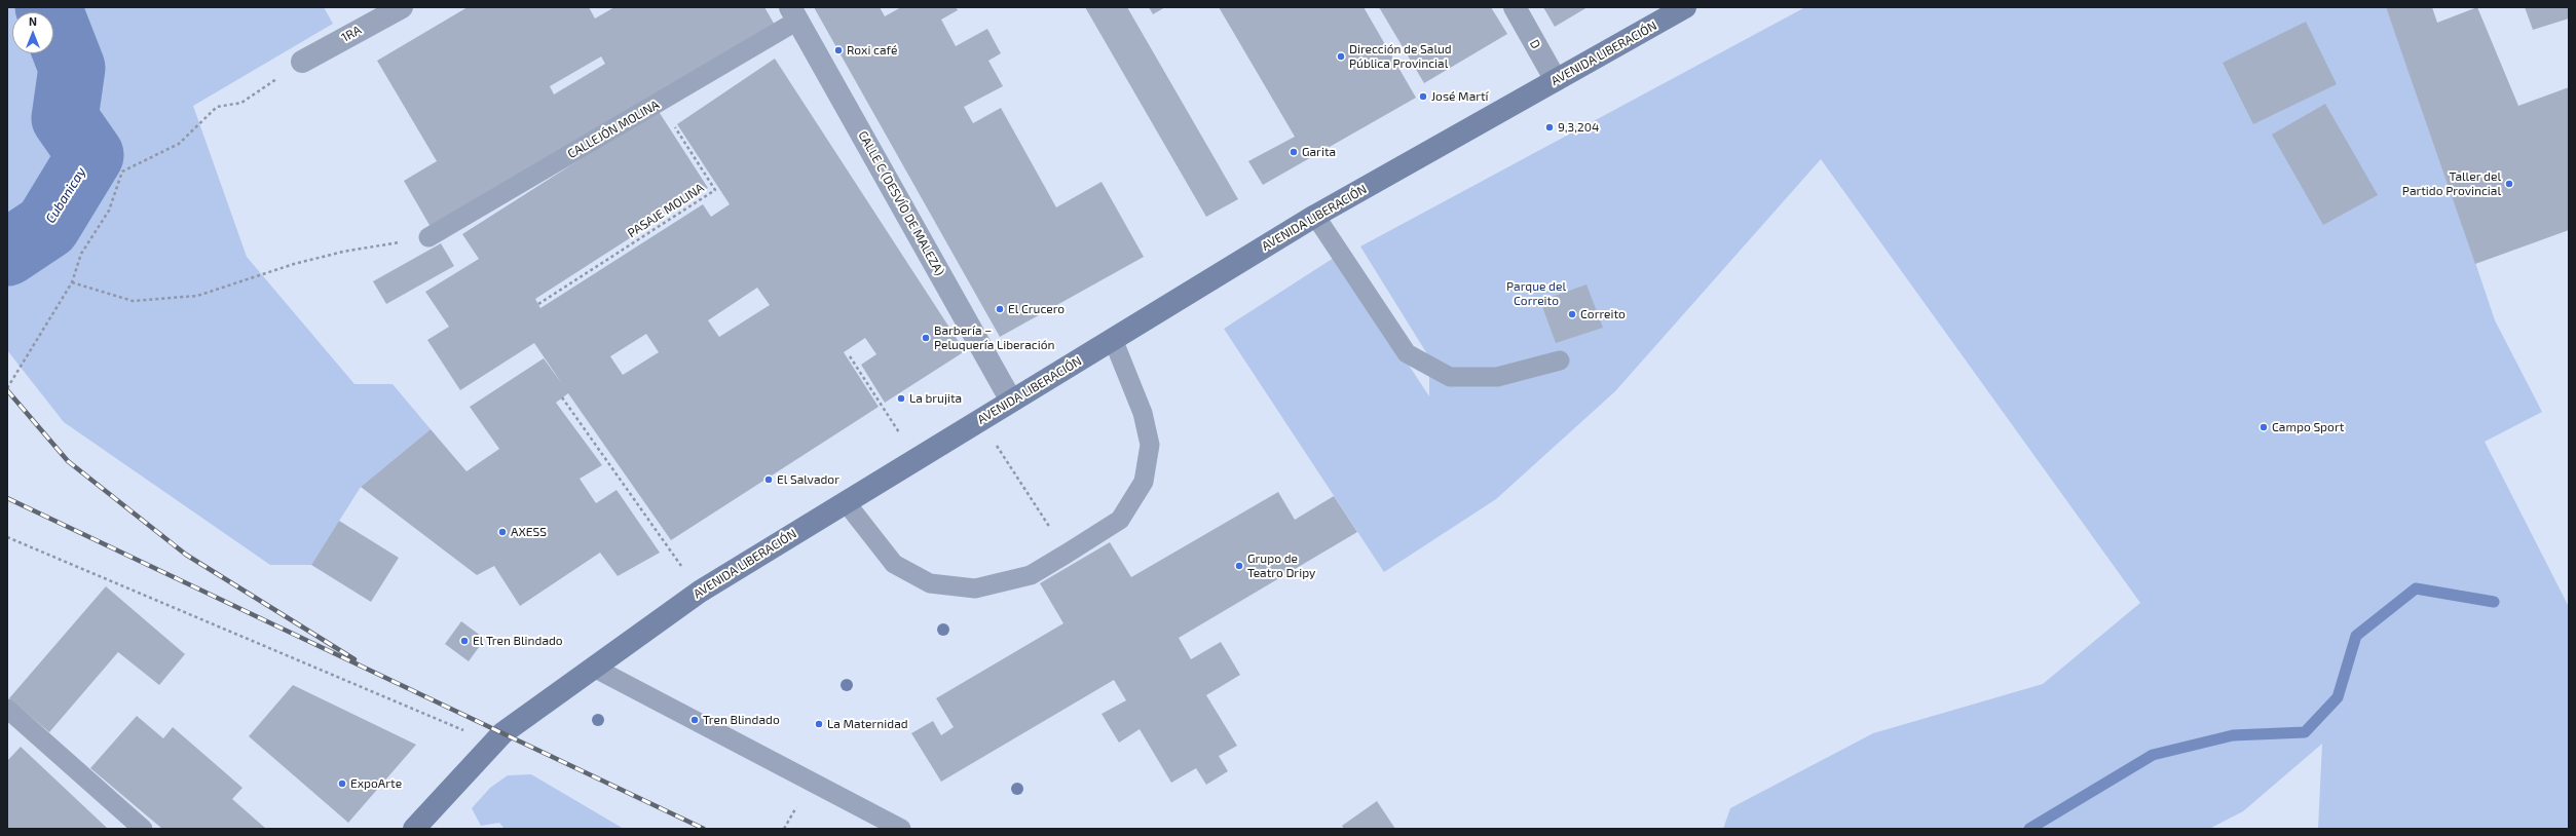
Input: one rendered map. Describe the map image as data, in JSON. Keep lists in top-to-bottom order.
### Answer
{
  "streets": {
    "main road": ["AVENIDA LIBERACIÓN"],
    "street": ["1RA", "D", "CALLE C (DESVÍO DE MALEZA)"],
    "lane": ["CALLEJÓN MOLINA"],
    "path": ["PASAJE MOLINA"]
  },
  "crossings": [
    ["D", "AVENIDA LIBERACIÓN"],
    ["AVENIDA LIBERACIÓN", "CALLE C (DESVÍO DE MALEZA)"],
    ["CALLEJÓN MOLINA", "CALLE C (DESVÍO DE MALEZA)"],
    ["CALLEJÓN MOLINA", "PASAJE MOLINA"]
  ],
  "water": ["Cubanicay"],
  "parks": ["Parque del Correito"],
  "places": [
    "Roxi café",
    "Dirección de Salud Pública Provincial",
    "José Martí",
    "9,3,204",
    "Garita",
    "Taller del Partido Provincial",
    "El Crucero",
    "Correito",
    "Barbería – Peluquería Liberación",
    "La brujita",
    "Campo Sport",
    "El Salvador",
    "AXESS",
    "Grupo de Teatro Dripy",
    "El Tren Blindado",
    "Tren Blindado",
    "La Maternidad",
    "ExpoArte"
  ],
  "north": "top"
}
